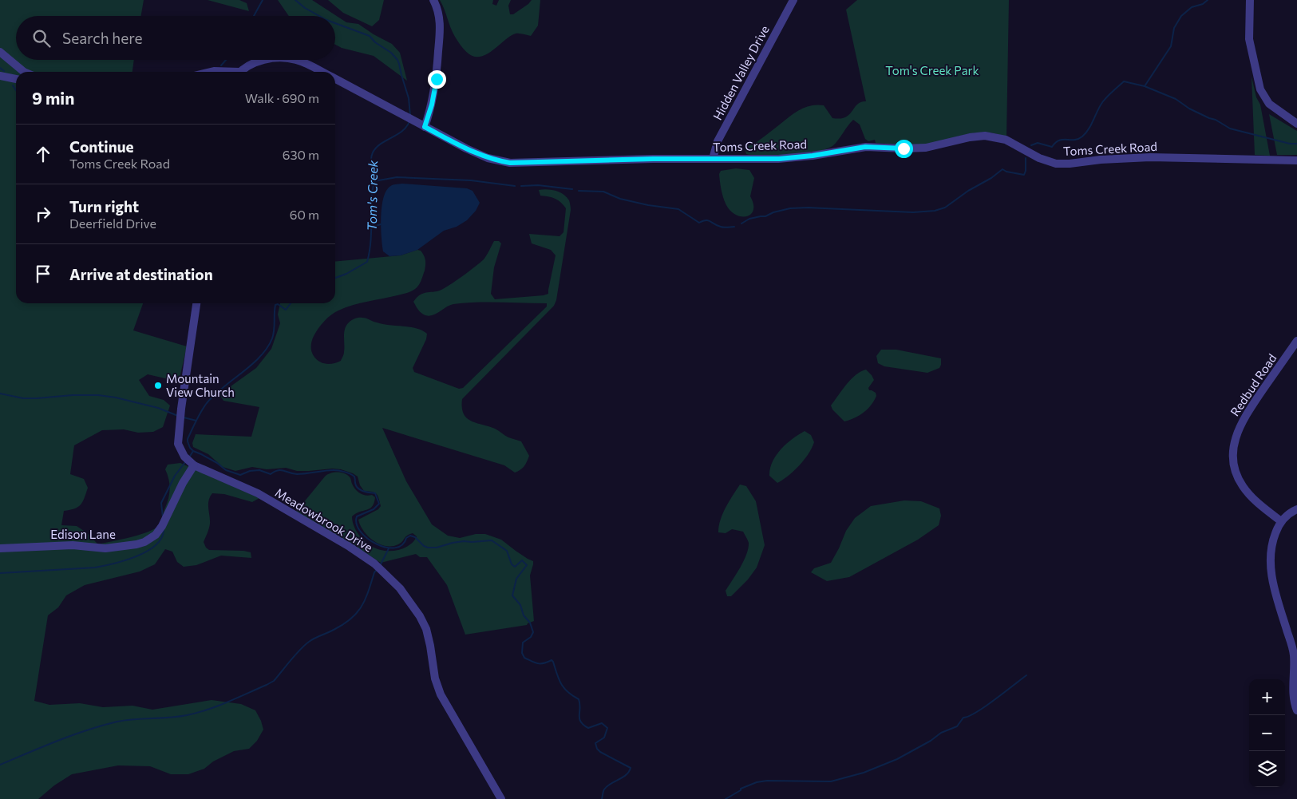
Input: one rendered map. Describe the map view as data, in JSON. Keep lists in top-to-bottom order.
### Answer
{
  "streets": {
    "street": [
      "Hidden Valley Drive",
      "Toms Creek Road",
      "Redbud Road",
      "Meadowbrook Drive",
      "Edison Lane"
    ]
  },
  "crossings": [
    ["Hidden Valley Drive", "Toms Creek Road"],
    ["Meadowbrook Drive", "Edison Lane"]
  ],
  "water": ["Tom's Creek"],
  "parks": ["Tom's Creek Park"],
  "places": ["Mountain View Church"],
  "page": {
    "search": "Search here",
    "heading": ["9 min", "Walk · 690 m"],
    "list": [
      ["Continue", "Toms Creek Road", "630 m"],
      ["Turn right", "Deerfield Drive", "60 m"],
      "Arrive at destination"
    ],
    "map_buttons": ["+", "−"]
  }
}
